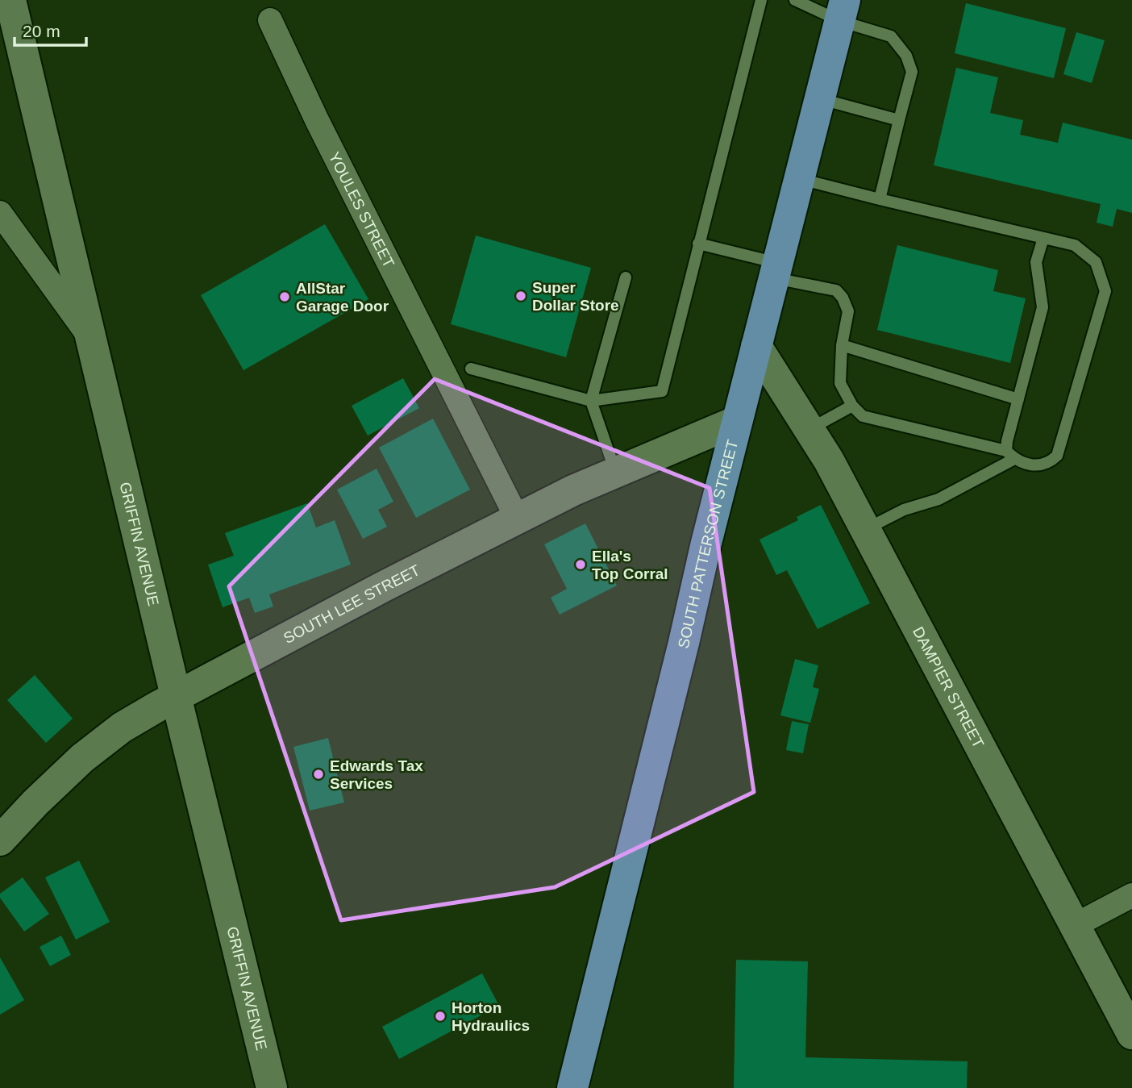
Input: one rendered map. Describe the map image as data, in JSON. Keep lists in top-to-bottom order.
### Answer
{
  "streets": {
    "main road": [
      "SOUTH PATTERSON STREET",
      "GRIFFIN AVENUE",
      "SOUTH LEE STREET",
      "DAMPIER STREET"
    ],
    "street": ["YOULES STREET"]
  },
  "crossings": [
    ["YOULES STREET", "SOUTH LEE STREET"],
    ["SOUTH PATTERSON STREET", "SOUTH LEE STREET"],
    ["SOUTH PATTERSON STREET", "DAMPIER STREET"],
    ["GRIFFIN AVENUE", "SOUTH LEE STREET"]
  ],
  "places": [
    "Super Dollar Store",
    "AllStar Garage Door",
    "Ella's Top Corral",
    "Edwards Tax Services",
    "Horton Hydraulics"
  ],
  "scale_bar": "20 m"
}
